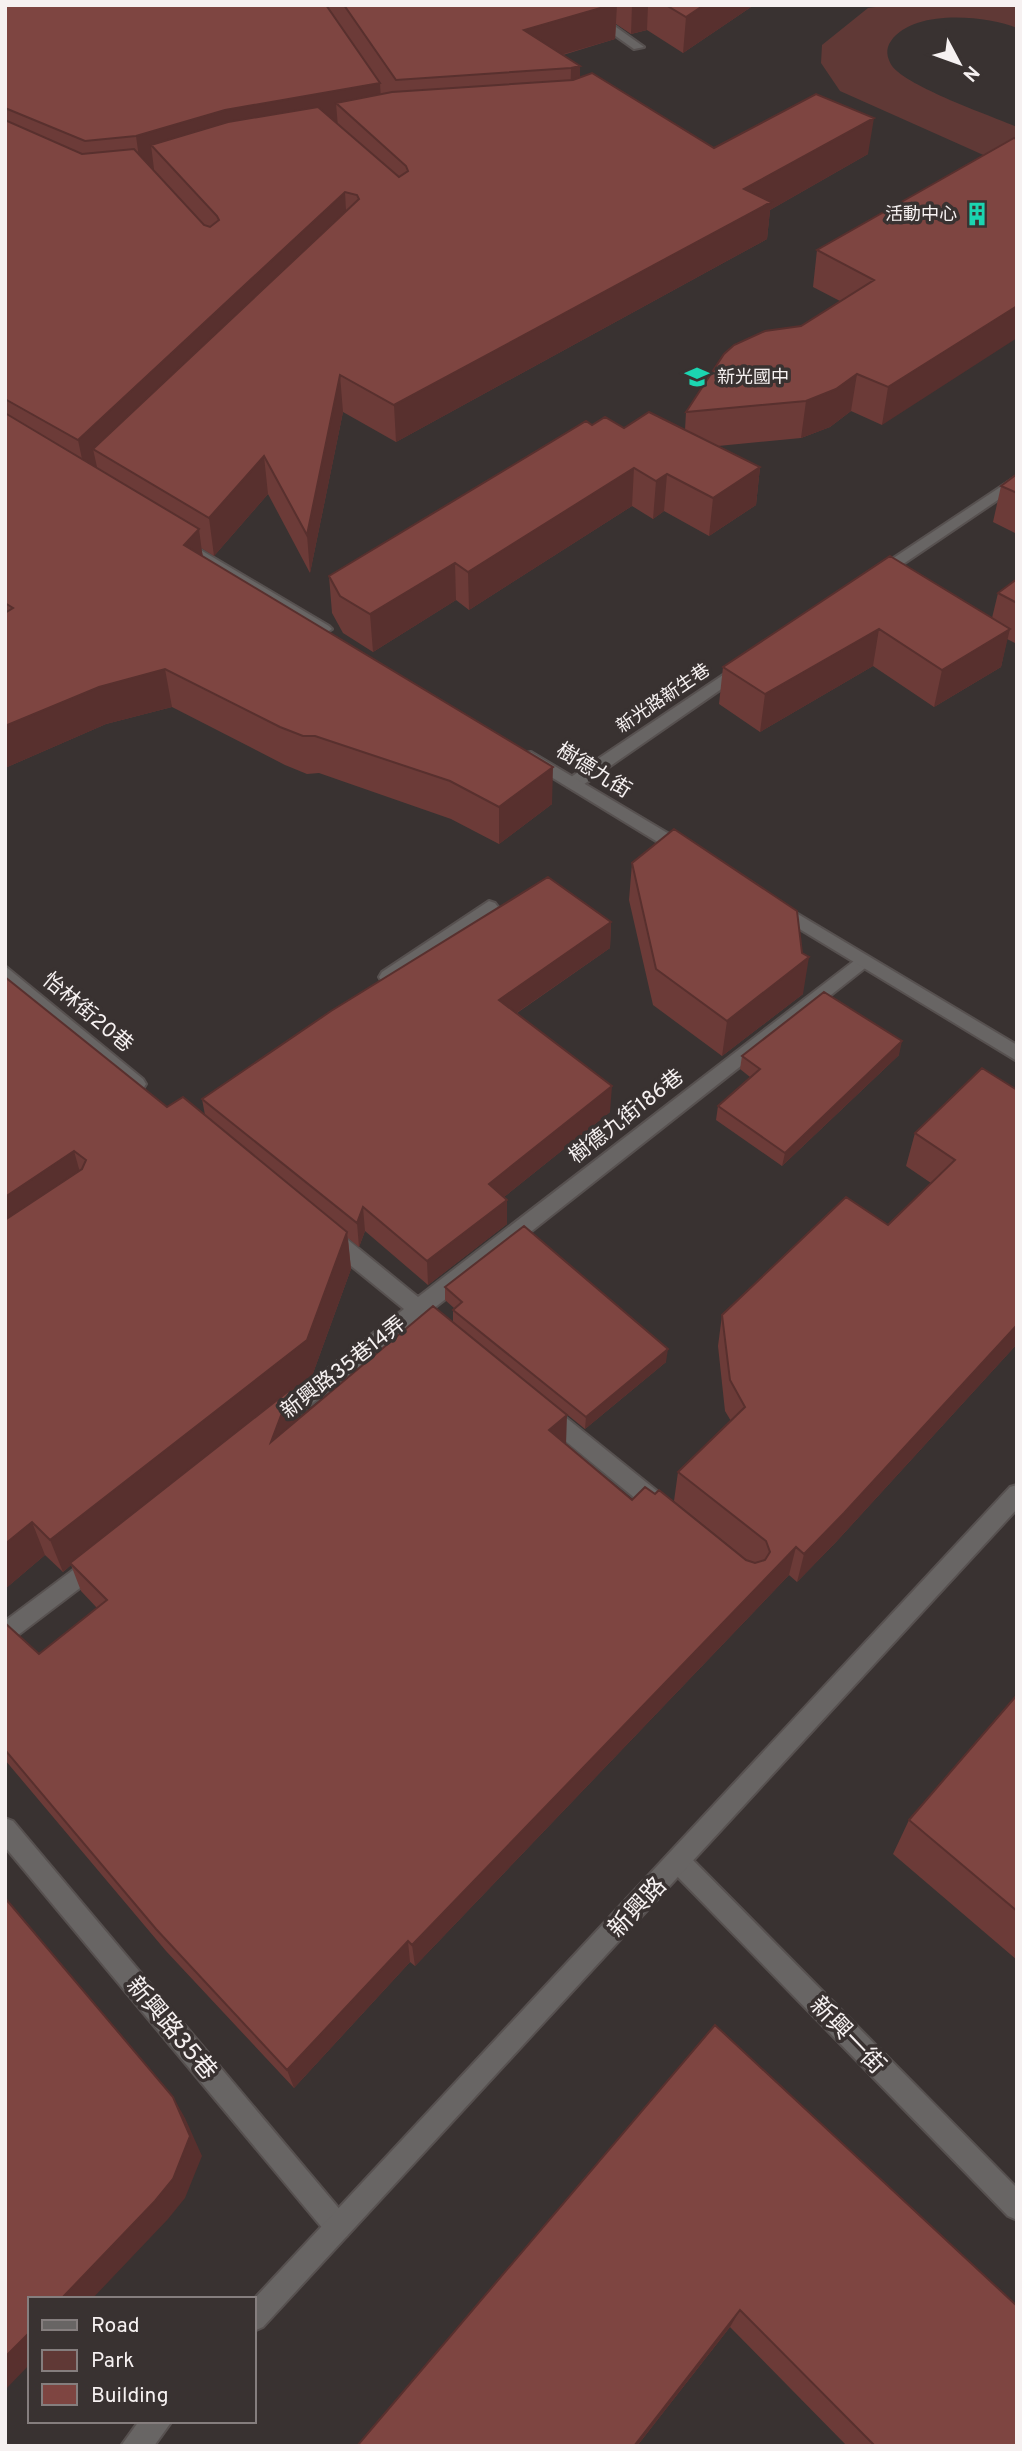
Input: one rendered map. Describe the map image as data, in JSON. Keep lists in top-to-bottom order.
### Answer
{
  "streets": {
    "street": [
      "新光路新生巷",
      "樹德九街",
      "怡林街20巷",
      "樹德九街186巷",
      "新興路35巷14弄",
      "新興路",
      "新興路35巷",
      "新興一街"
    ]
  },
  "crossings": [
    ["新光路新生巷", "樹德九街"],
    ["樹德九街186巷", "新興路35巷14弄"],
    ["新興路", "新興路35巷"],
    ["新興路", "新興一街"]
  ],
  "places": {
    "building": ["活動中心"],
    "school or university": ["新光國中"]
  },
  "legend": ["Road", "Park", "Building"],
  "north": "bottom right"
}
